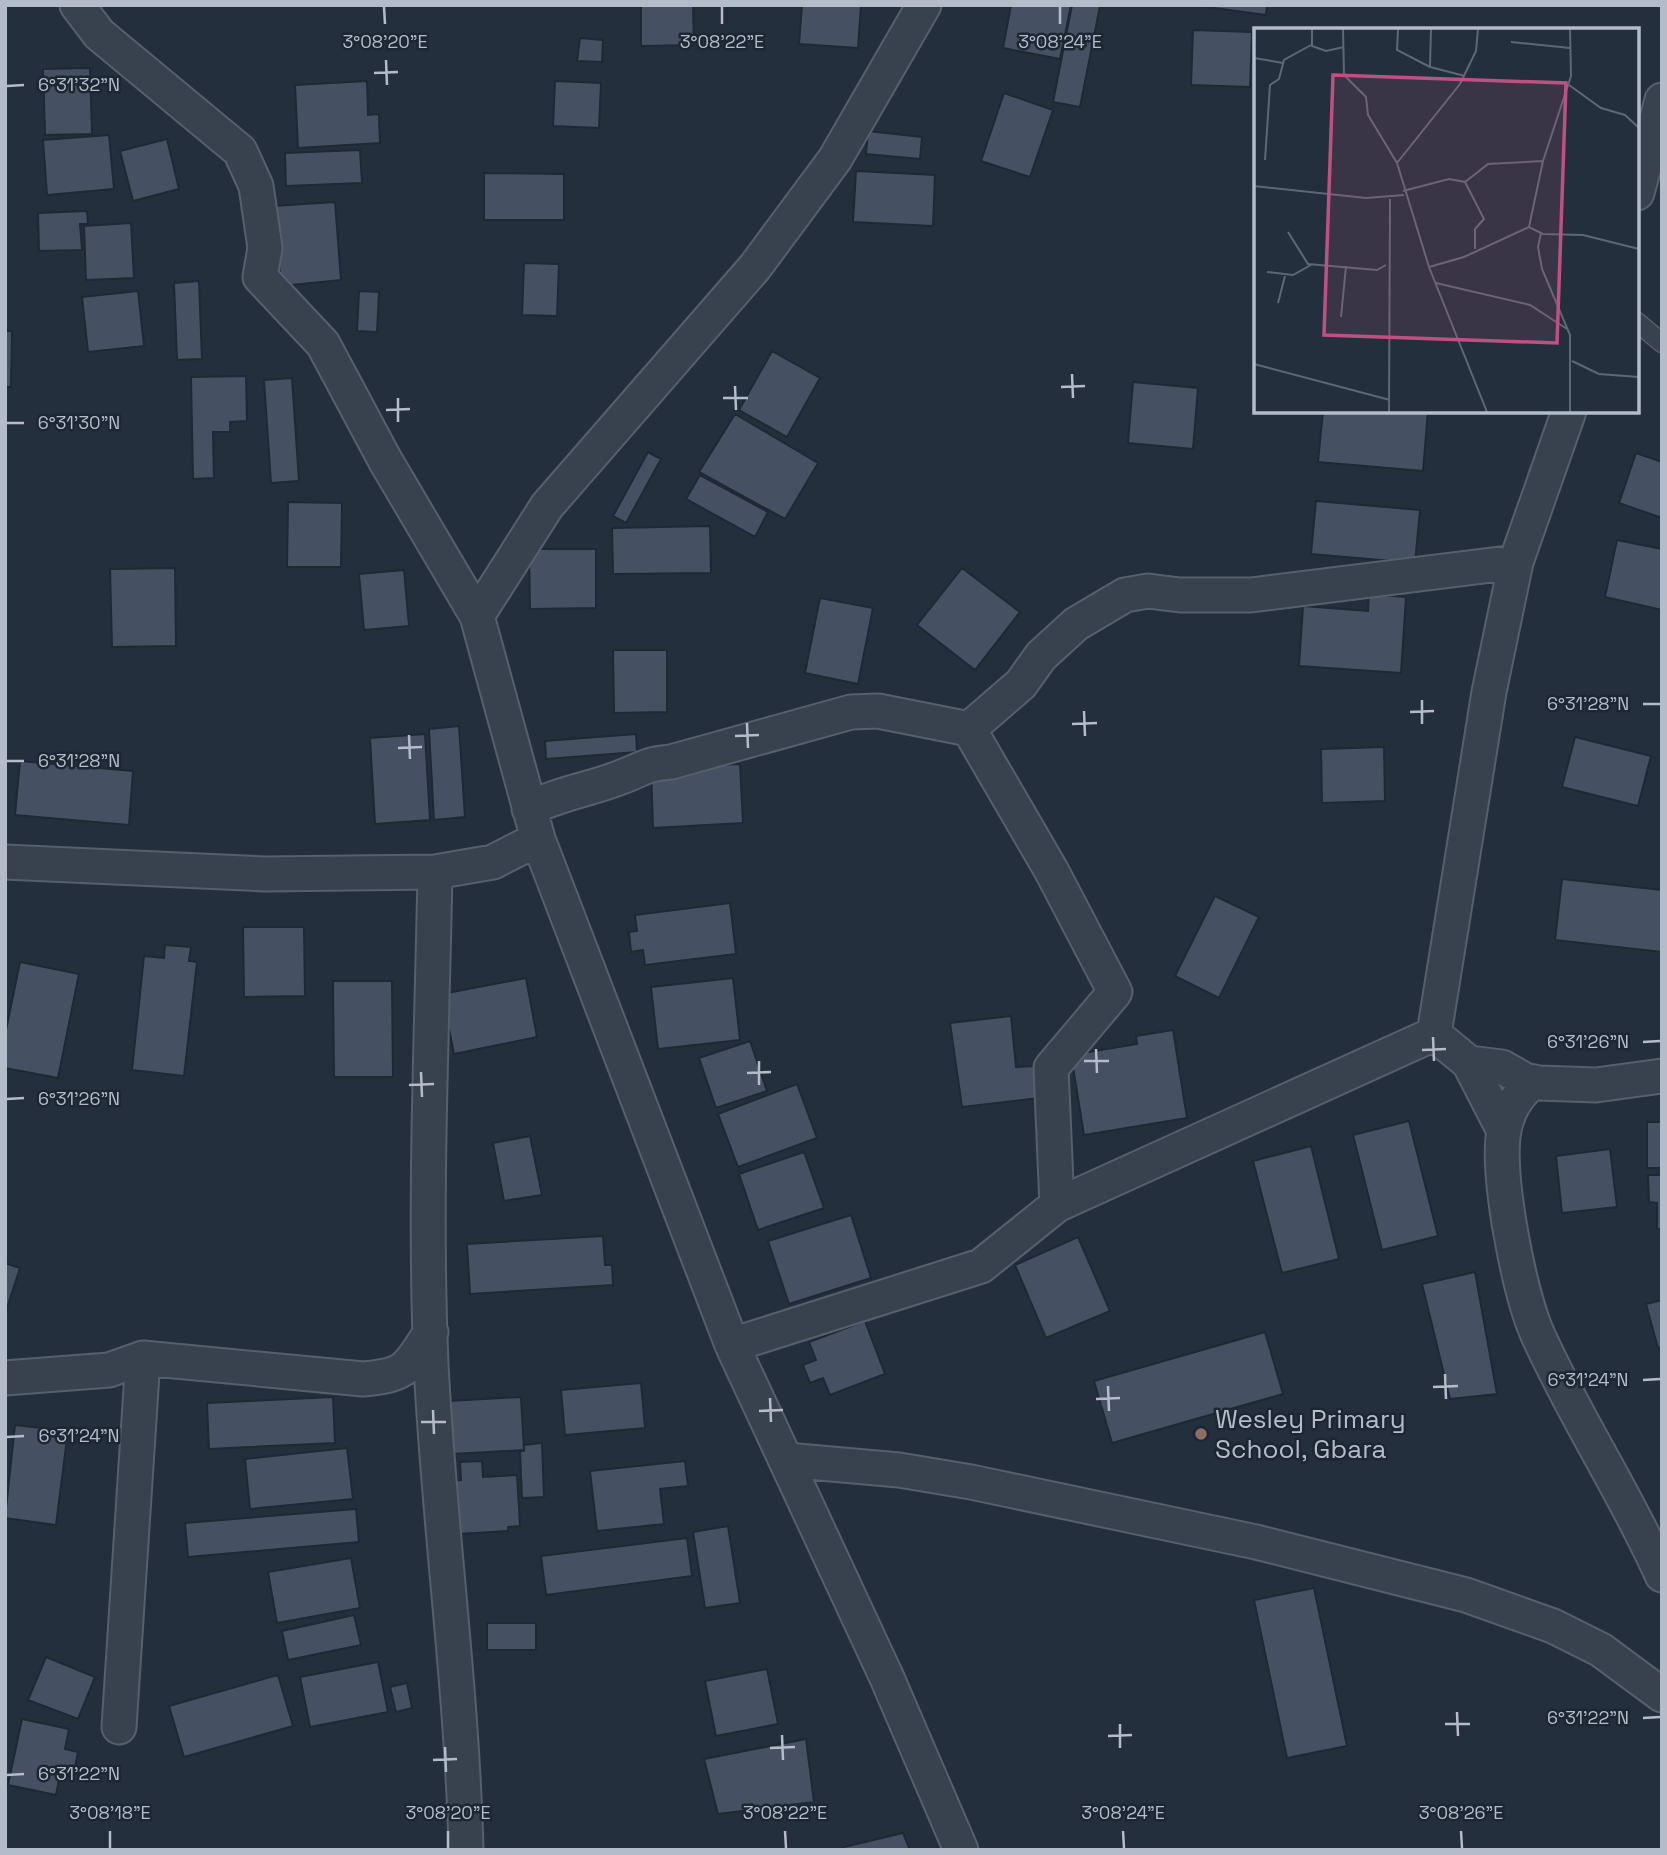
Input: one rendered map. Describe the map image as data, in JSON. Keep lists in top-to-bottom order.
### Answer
{
  "places": ["Wesley Primary School, Gbara"],
  "coordinates": [
    "3°08'20\"E",
    "3°08'22\"E",
    "3°08'24\"E",
    "6°31'32\"N",
    "6°31'30\"N",
    "6°31'28\"N",
    "6°31'26\"N",
    "6°31'24\"N",
    "6°31'22\"N",
    "3°08'18\"E",
    "3°08'26\"E"
  ]
}
